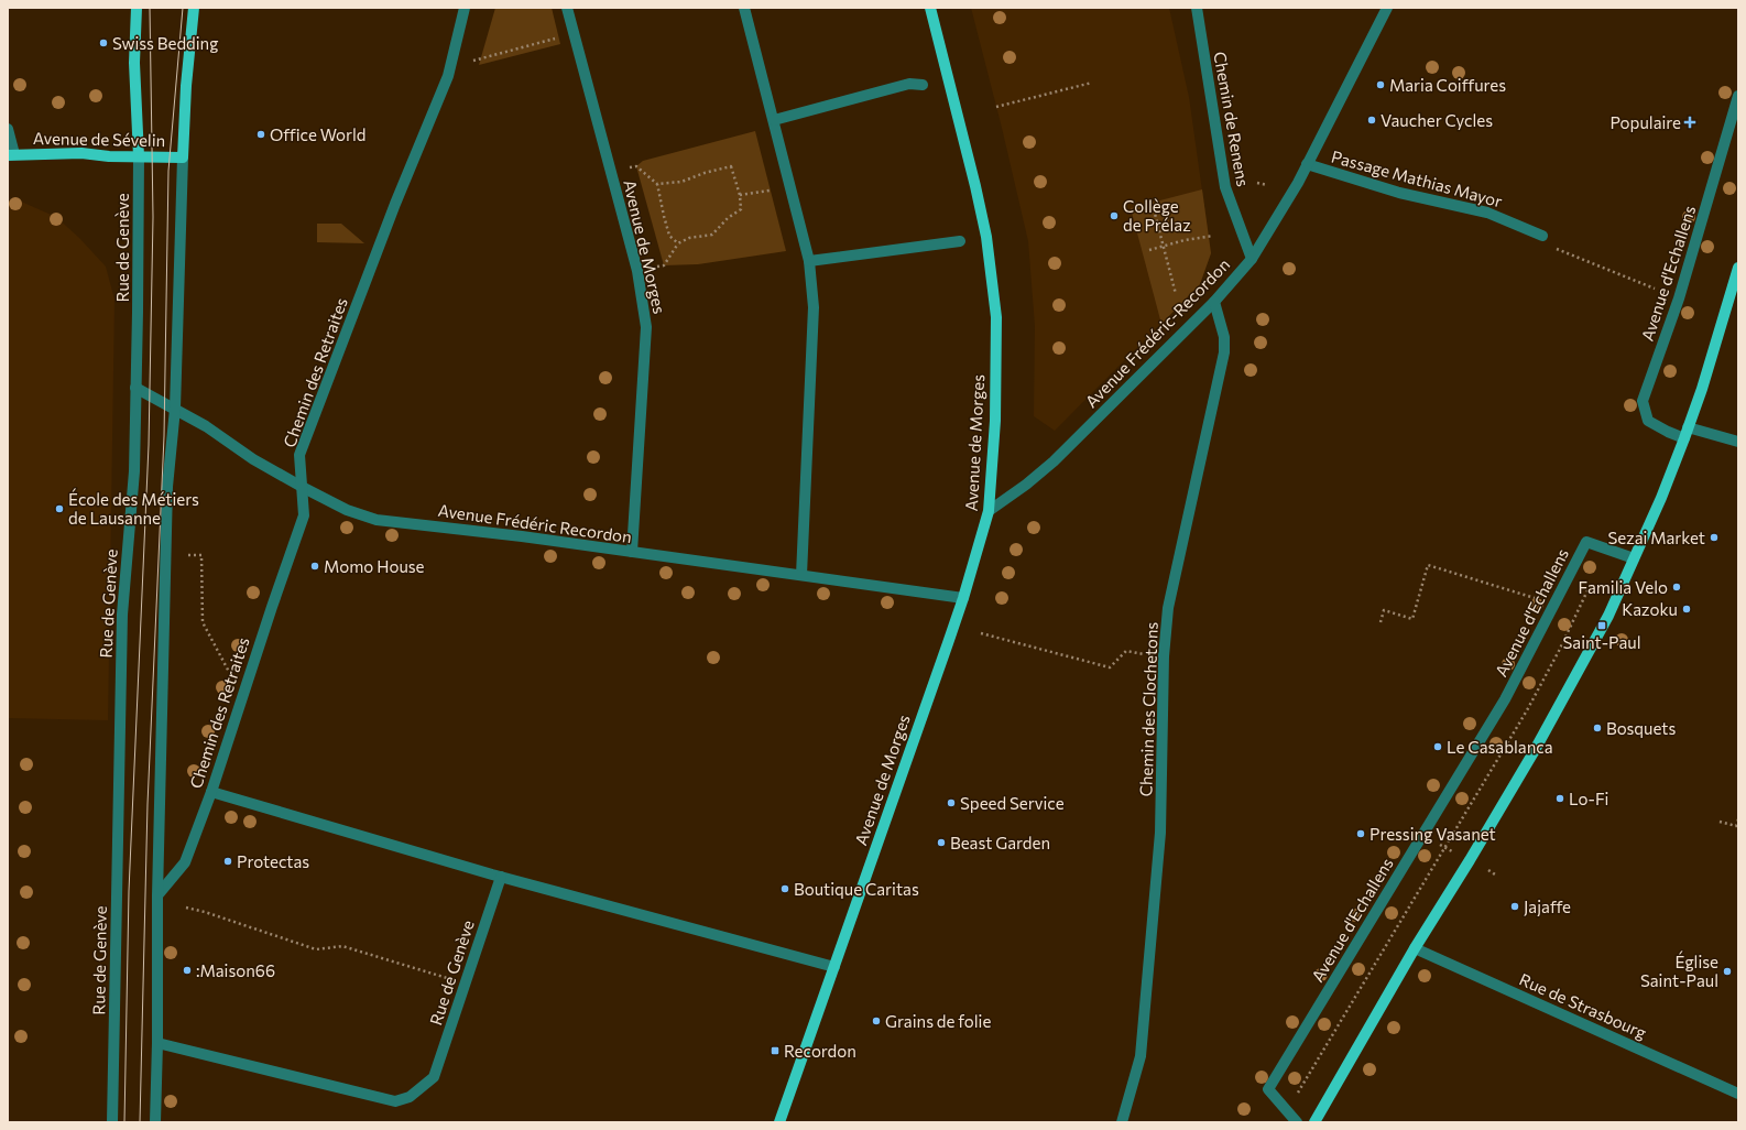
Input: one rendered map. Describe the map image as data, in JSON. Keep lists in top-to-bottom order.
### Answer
{
  "streets": {
    "main road": ["Avenue de Sévelin", "Avenue de Morges", "Rue de Genève"],
    "street": [
      "Chemin de Renens",
      "Passage Mathias Mayor",
      "Avenue d'Echallens",
      "Avenue Frédéric-Recordon",
      "Chemin des Retraites",
      "Avenue Frédéric Recordon",
      "Chemin des Clochetons",
      "Rue de Strasbourg"
    ]
  },
  "crossings": [
    ["Chemin de Renens", "Avenue Frédéric-Recordon"],
    ["Avenue de Sévelin", "Rue de Genève"],
    ["Passage Mathias Mayor", "Avenue Frédéric-Recordon"],
    ["Avenue de Morges", "Avenue Frédéric-Recordon"],
    ["Avenue de Morges", "Avenue Frédéric Recordon"],
    ["Rue de Genève", "Avenue Frédéric Recordon"],
    ["Avenue Frédéric-Recordon", "Chemin des Clochetons"],
    ["Chemin des Retraites", "Avenue Frédéric Recordon"]
  ],
  "places": {
    "other": [
      "Swiss Bedding",
      "Maria Coiffures",
      "Vaucher Cycles",
      "Office World",
      "Collège de Prélaz",
      "École des Métiers de Lausanne",
      "Sezai Market",
      "Momo House",
      "Familia Velo",
      "Kazoku",
      "Bosquets",
      "Le Casablanca",
      "Lo-Fi",
      "Speed Service",
      "Pressing Vasanet",
      "Beast Garden",
      "Protectas",
      "Boutique Caritas",
      "Jajaffe",
      ":Maison66",
      "Église Saint-Paul",
      "Grains de folie"
    ],
    "health": ["Populaire"],
    "transit": ["Saint-Paul", "Recordon"]
  }
}
